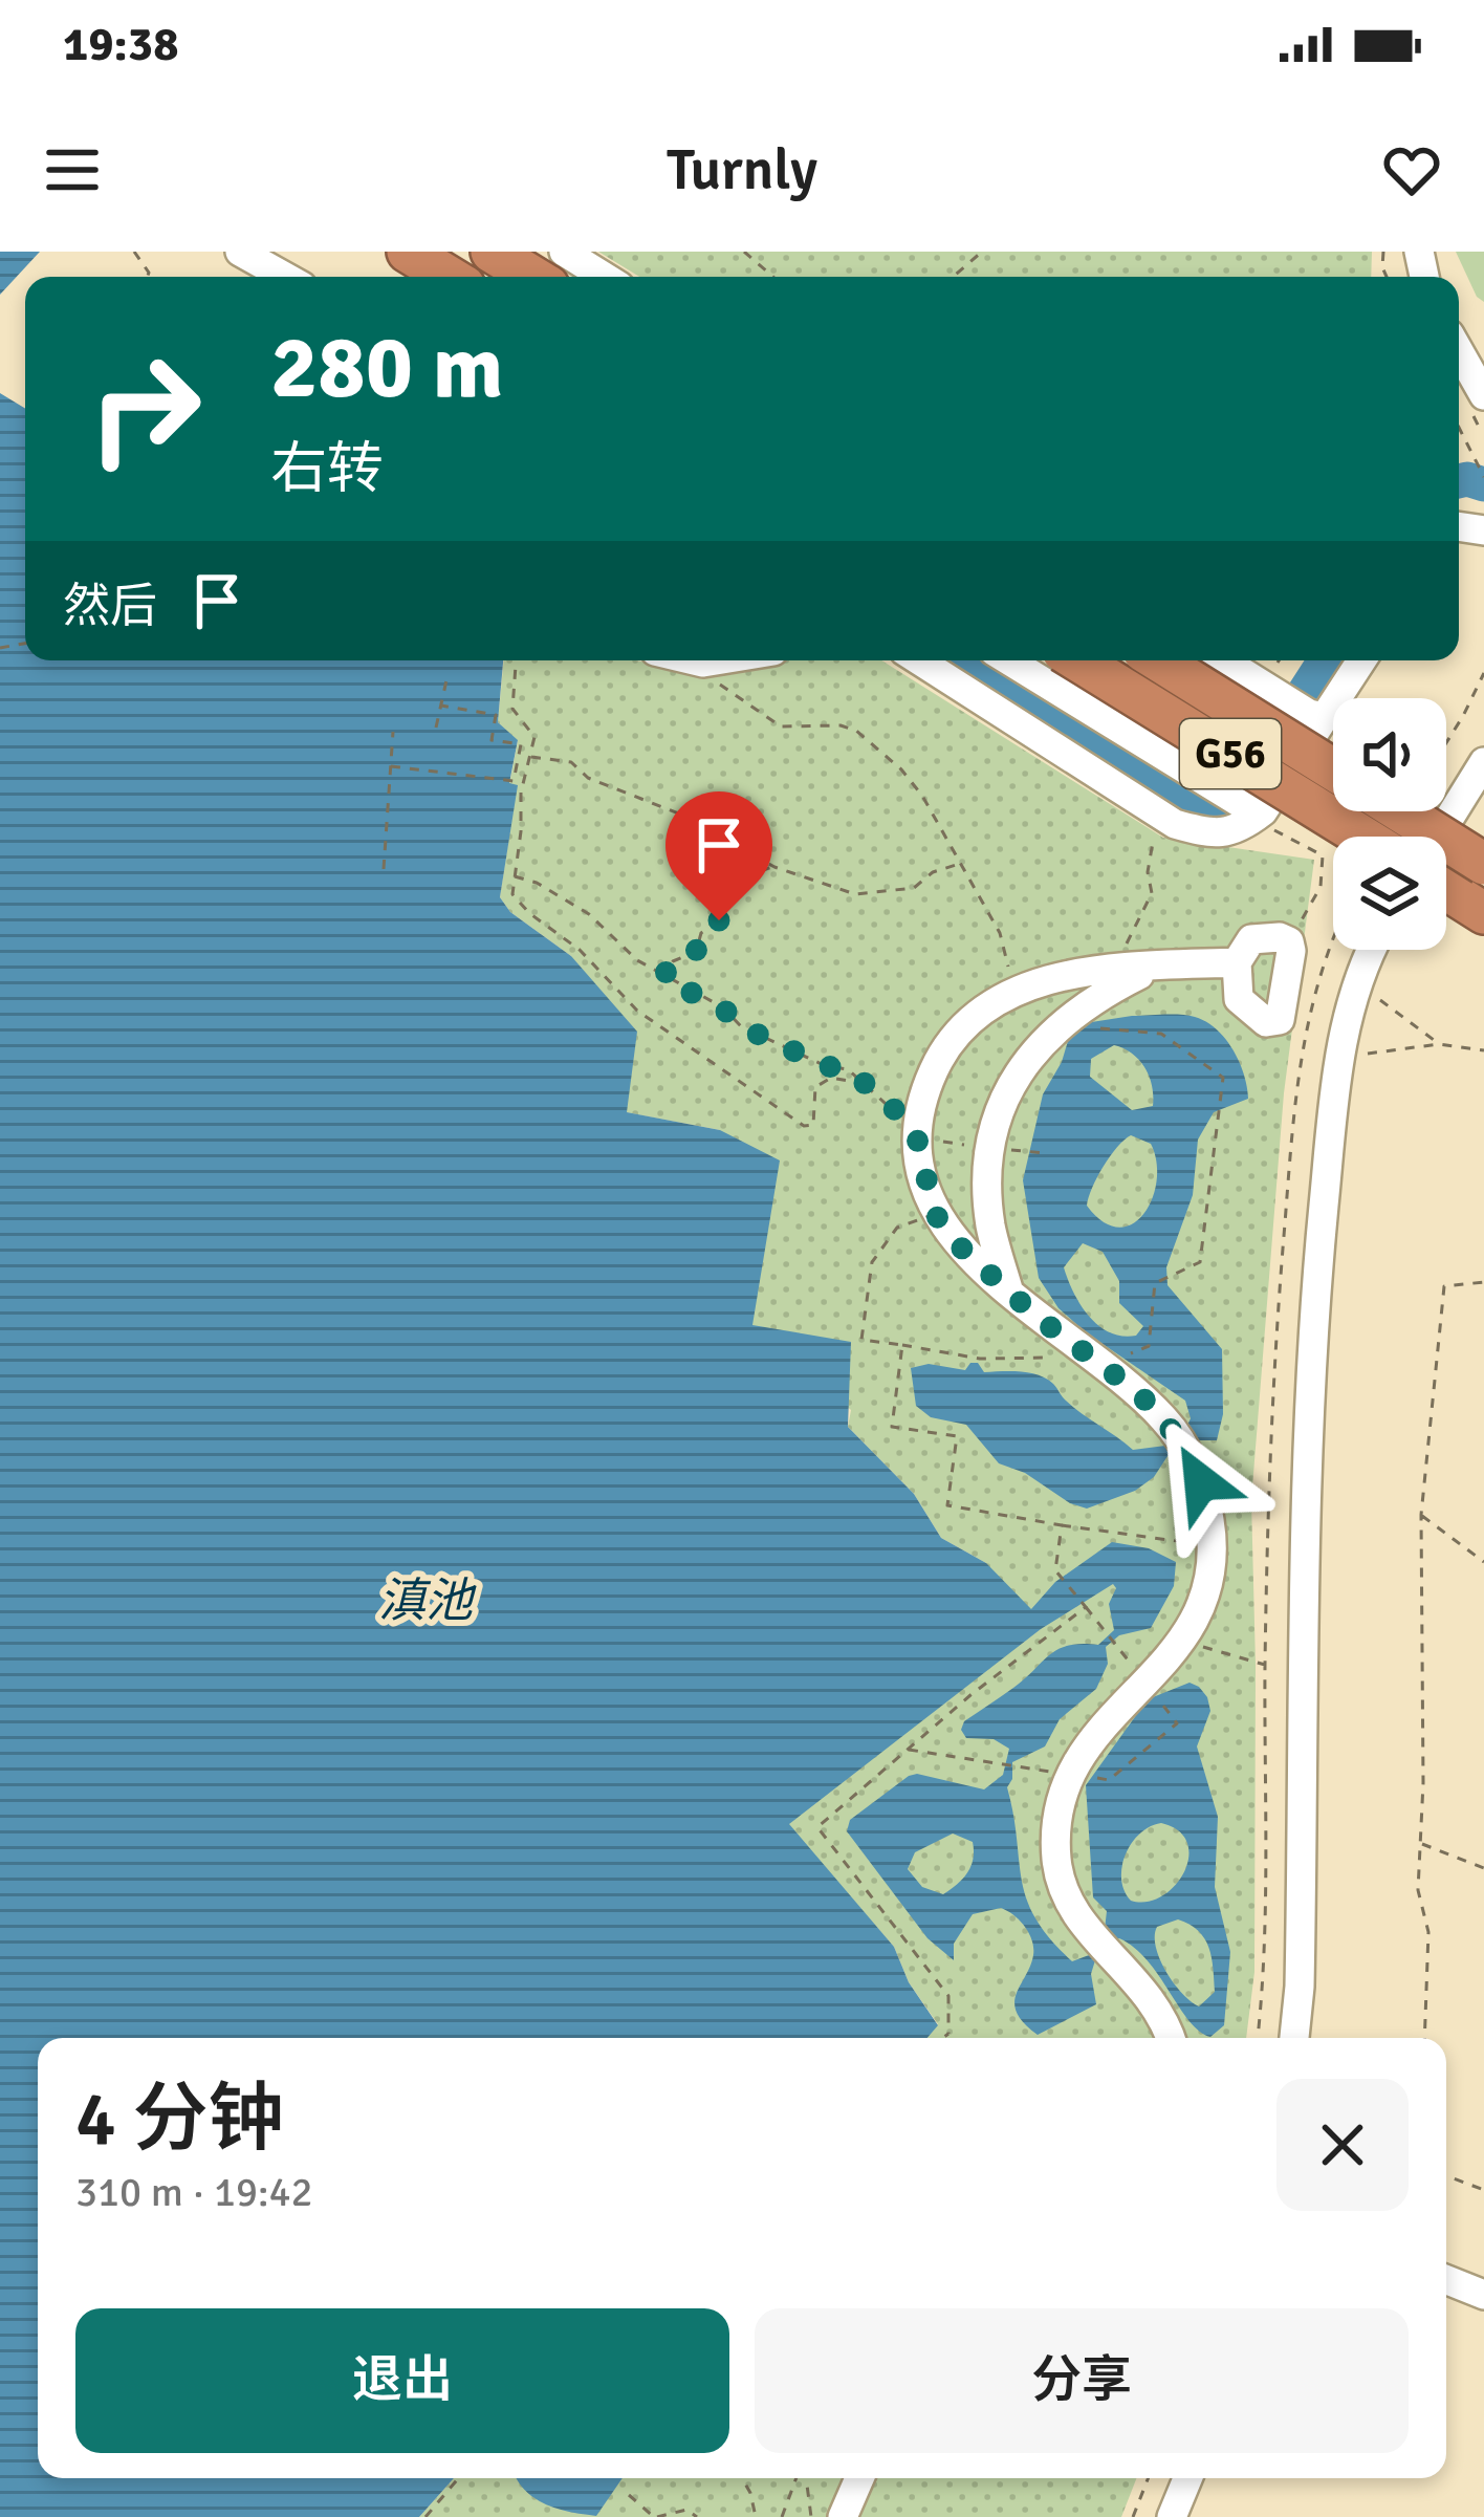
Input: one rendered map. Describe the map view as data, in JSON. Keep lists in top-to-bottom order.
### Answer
{
  "streets": {
    "highway": ["G56"]
  },
  "water": ["滇池"],
  "page": {
    "status": "19:38",
    "header": "Turnly",
    "turn": ["280 m", "右转"],
    "then": "然后",
    "heading": ["4 分钟", "310 m · 19:42"],
    "buttons": ["退出", "分享"]
  }
}
